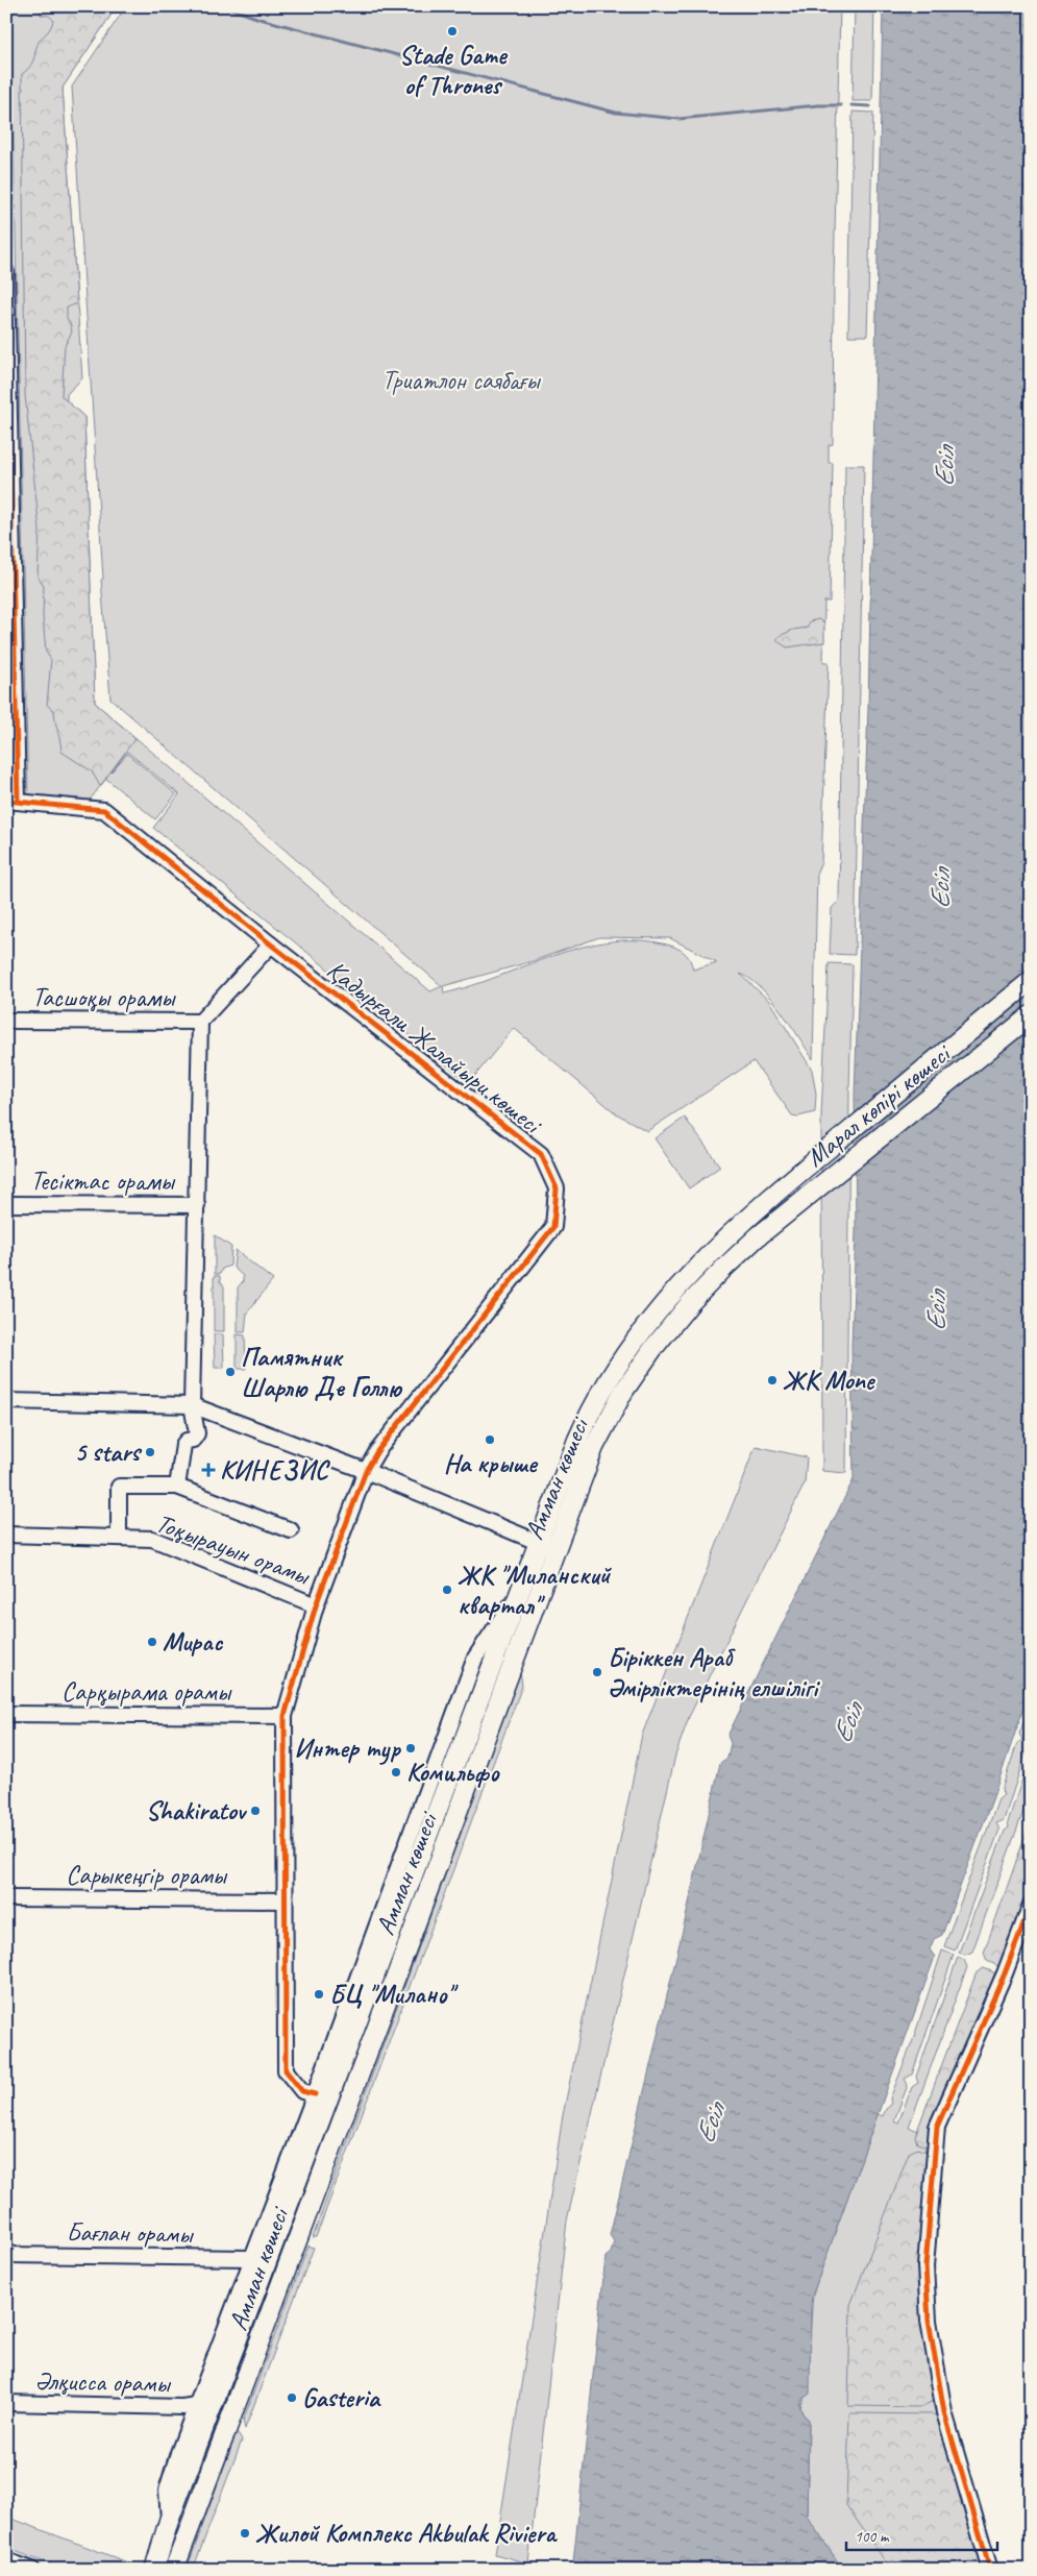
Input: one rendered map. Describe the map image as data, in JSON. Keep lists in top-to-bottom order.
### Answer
{
  "streets": {
    "main road": ["Марал көпірі көшесі", "Амман көшесі"],
    "street": [
      "Тасшоқы орамы",
      "Қадырғали Жалайыри көшесі",
      "Тесіктас орамы",
      "Тоқырауын орамы",
      "Сарқырама орамы",
      "Сарыкеңгір орамы",
      "Бағлан орамы",
      "Әлқисса орамы"
    ]
  },
  "crossings": [
    ["Қадырғали Жалайыри көшесі", "Амман көшесі"],
    ["Қадырғали Жалайыри көшесі", "Тоқырауын орамы"],
    ["Қадырғали Жалайыри көшесі", "Сарқырама орамы"],
    ["Қадырғали Жалайыри көшесі", "Сарыкеңгір орамы"],
    ["Марал көпірі көшесі", "Амман көшесі"],
    ["Амман көшесі", "Бағлан орамы"],
    ["Амман көшесі", "Әлқисса орамы"]
  ],
  "water": ["Есіл"],
  "parks": ["Триатлон саябағы"],
  "places": {
    "other": [
      "Stade Game of Thrones",
      "Памятник Шарлю Де Голлю",
      "ЖК Mone",
      "На крыше",
      "5 stars",
      "ЖК \"Миланский квартал\"",
      "Мирас",
      "Біріккен Араб Әмірліктерінің елшілігі",
      "Интер тур",
      "Комильфо",
      "Shakiratov",
      "БЦ \"Милано\"",
      "Gasteria",
      "Жилой Комплекс Akbulak Riviera"
    ],
    "health": ["КИНЕЗИС"]
  },
  "scale_bar": "100 m"
}
